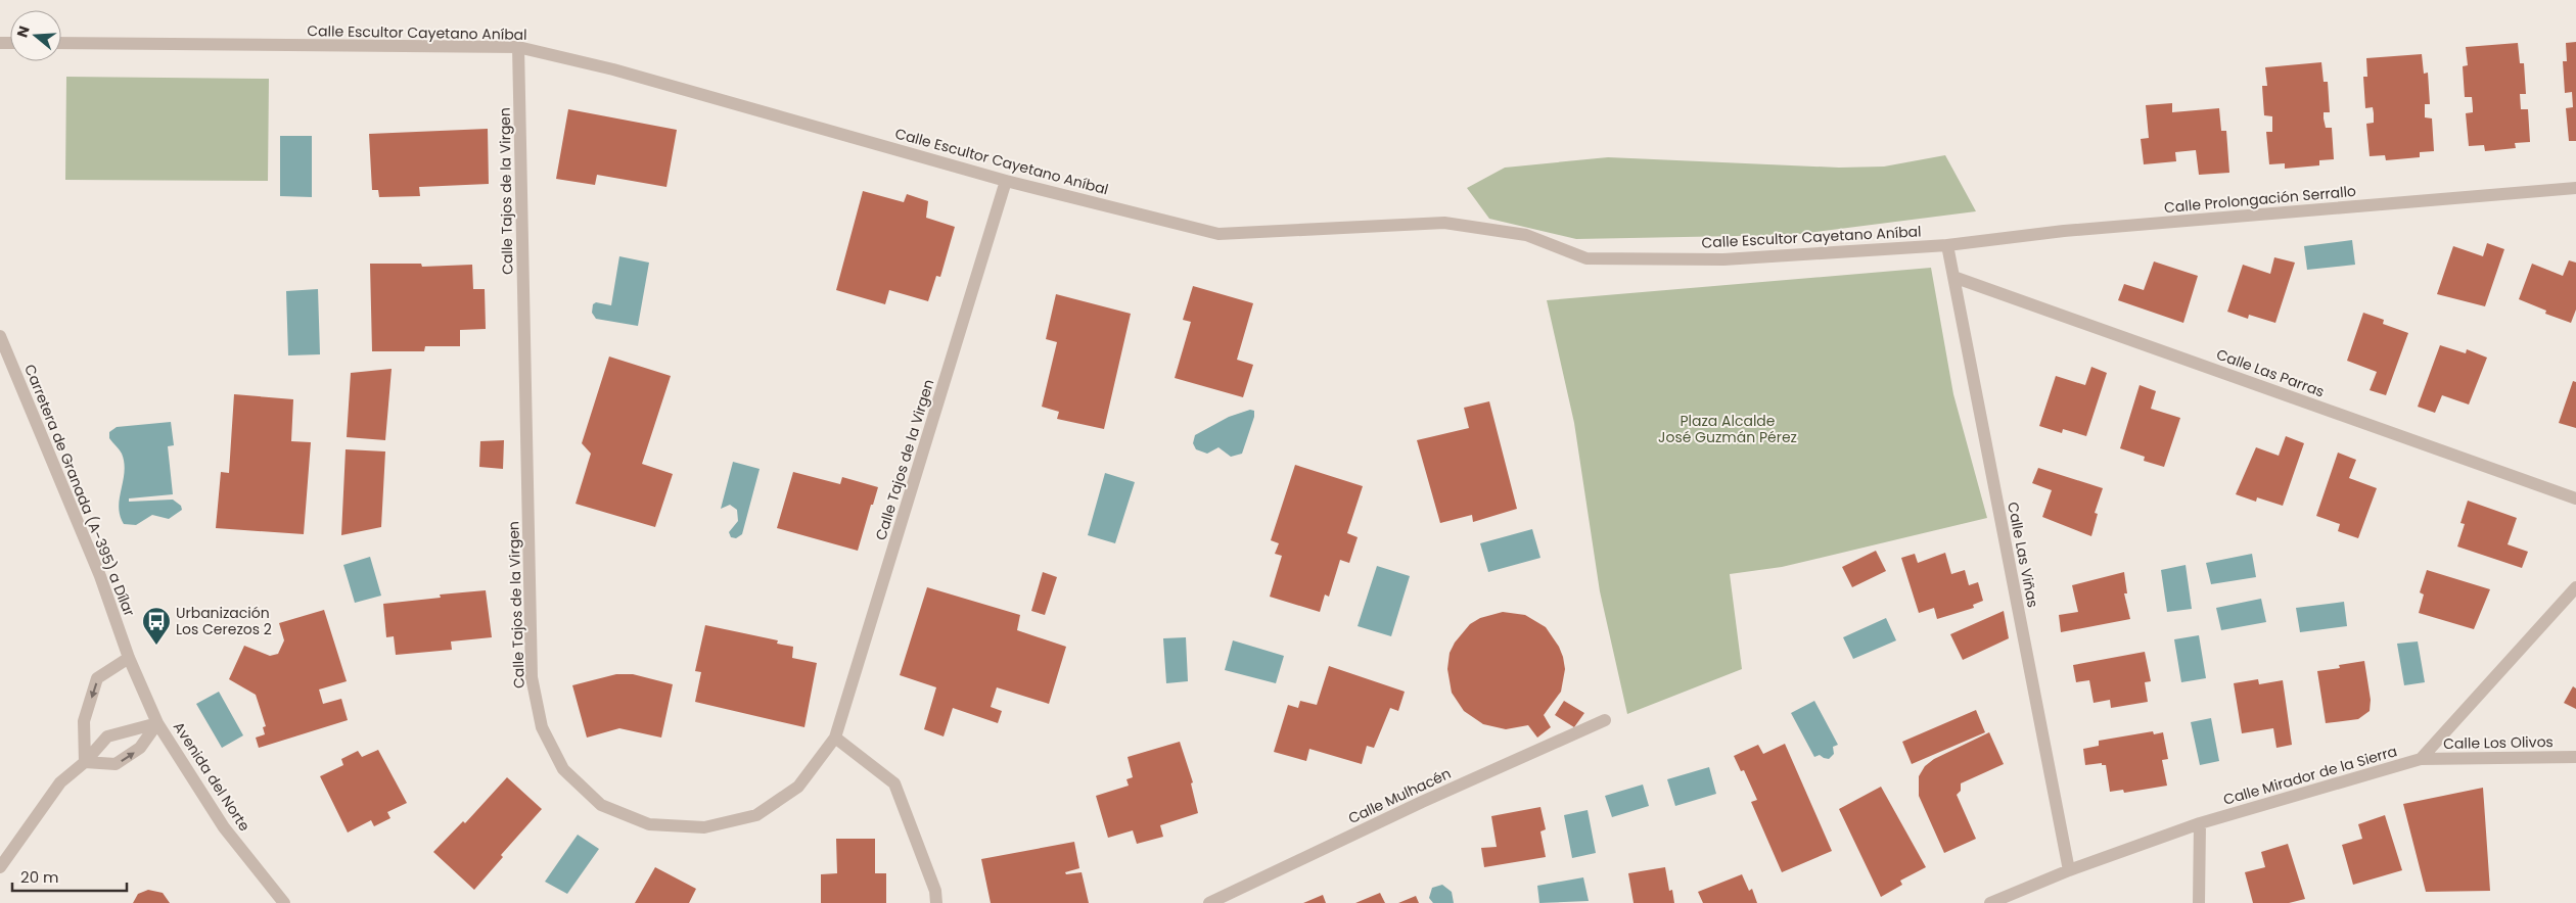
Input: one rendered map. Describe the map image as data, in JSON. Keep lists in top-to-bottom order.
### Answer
{
  "streets": {
    "street": [
      "Calle Escultor Cayetano Aníbal",
      "Calle Tajos de la Virgen",
      "Calle Prolongación Serrallo",
      "Calle Las Parras",
      "Carretera de Granada (A-395) a Dílar",
      "Calle Las Viñas",
      "Calle Los Olivos",
      "Calle Mirador de la Sierra",
      "Avenida del Norte",
      "Calle Mulhacén"
    ]
  },
  "crossings": [
    ["Calle Escultor Cayetano Aníbal", "Calle Tajos de la Virgen"],
    ["Calle Escultor Cayetano Aníbal", "Calle Prolongación Serrallo"],
    ["Calle Escultor Cayetano Aníbal", "Calle Las Viñas"],
    ["Calle Prolongación Serrallo", "Calle Las Viñas"],
    ["Calle Las Parras", "Calle Las Viñas"],
    ["Carretera de Granada (A-395) a Dílar", "Avenida del Norte"],
    ["Calle Las Viñas", "Calle Mirador de la Sierra"],
    ["Calle Los Olivos", "Calle Mirador de la Sierra"]
  ],
  "parks": ["Plaza Alcalde José Guzmán Pérez"],
  "places": {
    "bus stop": ["Urbanización Los Cerezos 2"]
  },
  "scale_bar": "20 m",
  "north": "left"
}
